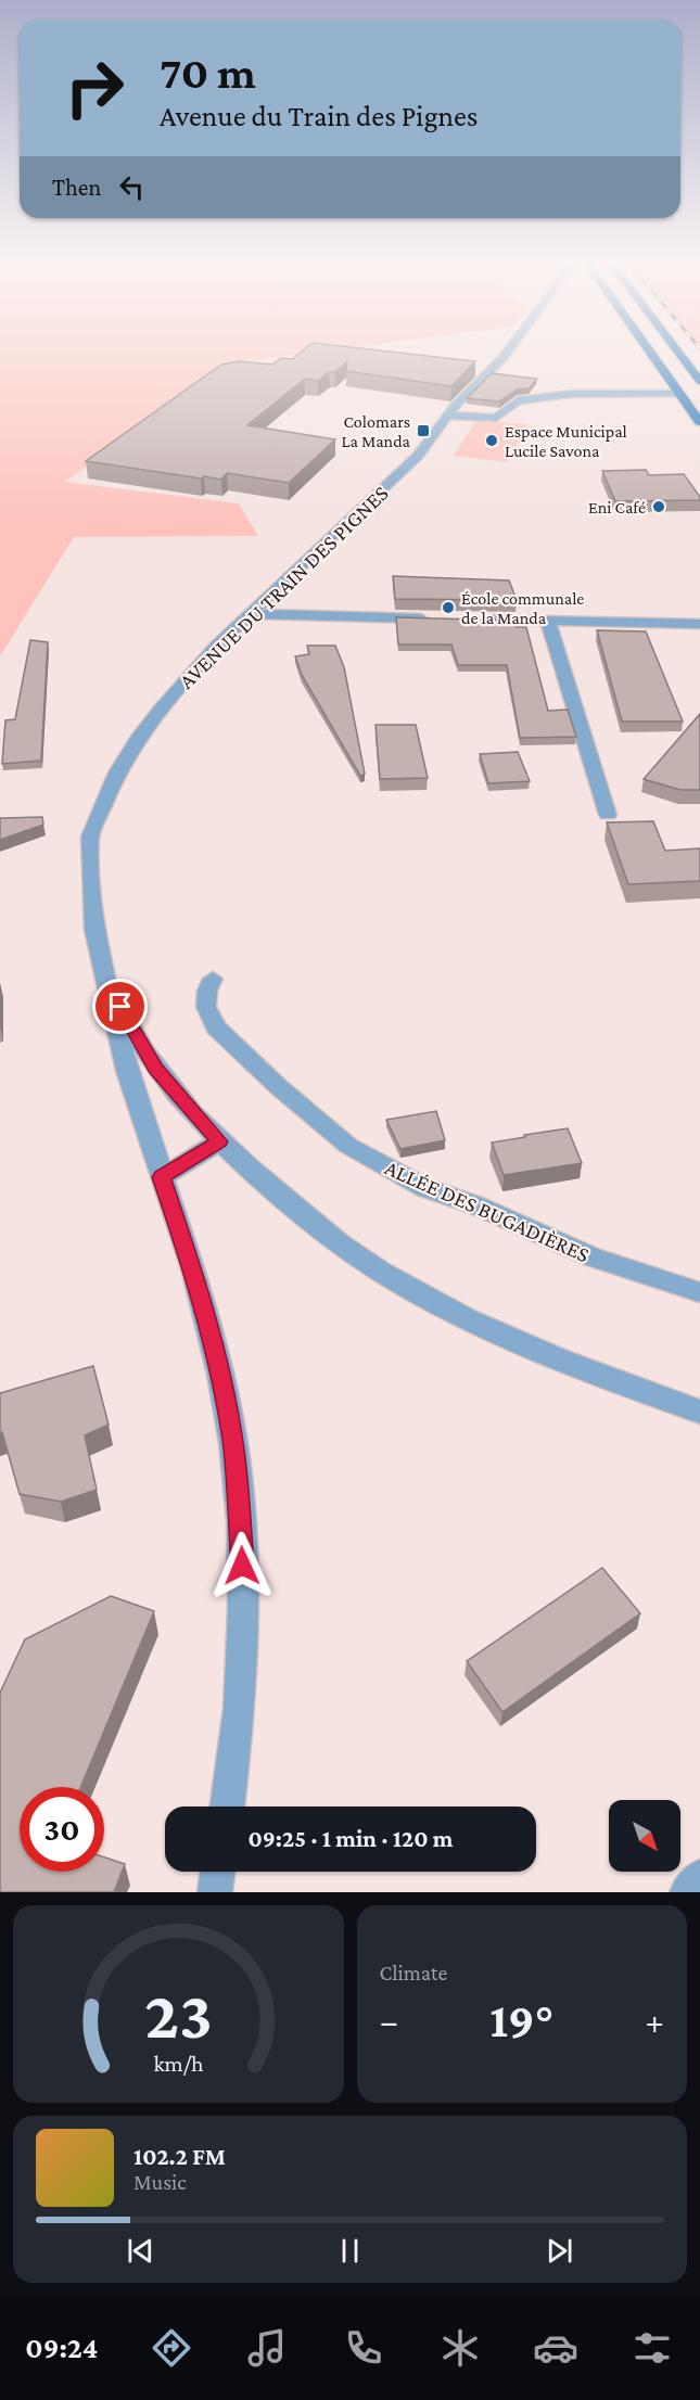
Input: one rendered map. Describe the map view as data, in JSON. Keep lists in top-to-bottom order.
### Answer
{
  "streets": {
    "street": ["AVENUE DU TRAIN DES PIGNES", "ALLÉE DES BUGADIÈRES"]
  },
  "places": {
    "transit": ["Colomars La Manda"],
    "other": ["Espace Municipal Lucile Savona", "Eni Café", "École communale de la Manda"]
  },
  "north": "bottom right",
  "page": {
    "turn": ["70 m", "Avenue du Train des Pignes"],
    "then": "Then",
    "limit": "30",
    "trip": "09:25 · 1 min · 120 m",
    "tile": "Climate",
    "heat": ["−", "19°", "+"],
    "song": ["102.2 FM", "Music"],
    "tabs": "09:24",
    "gauge": ["23", "km/h"]
  }
}
